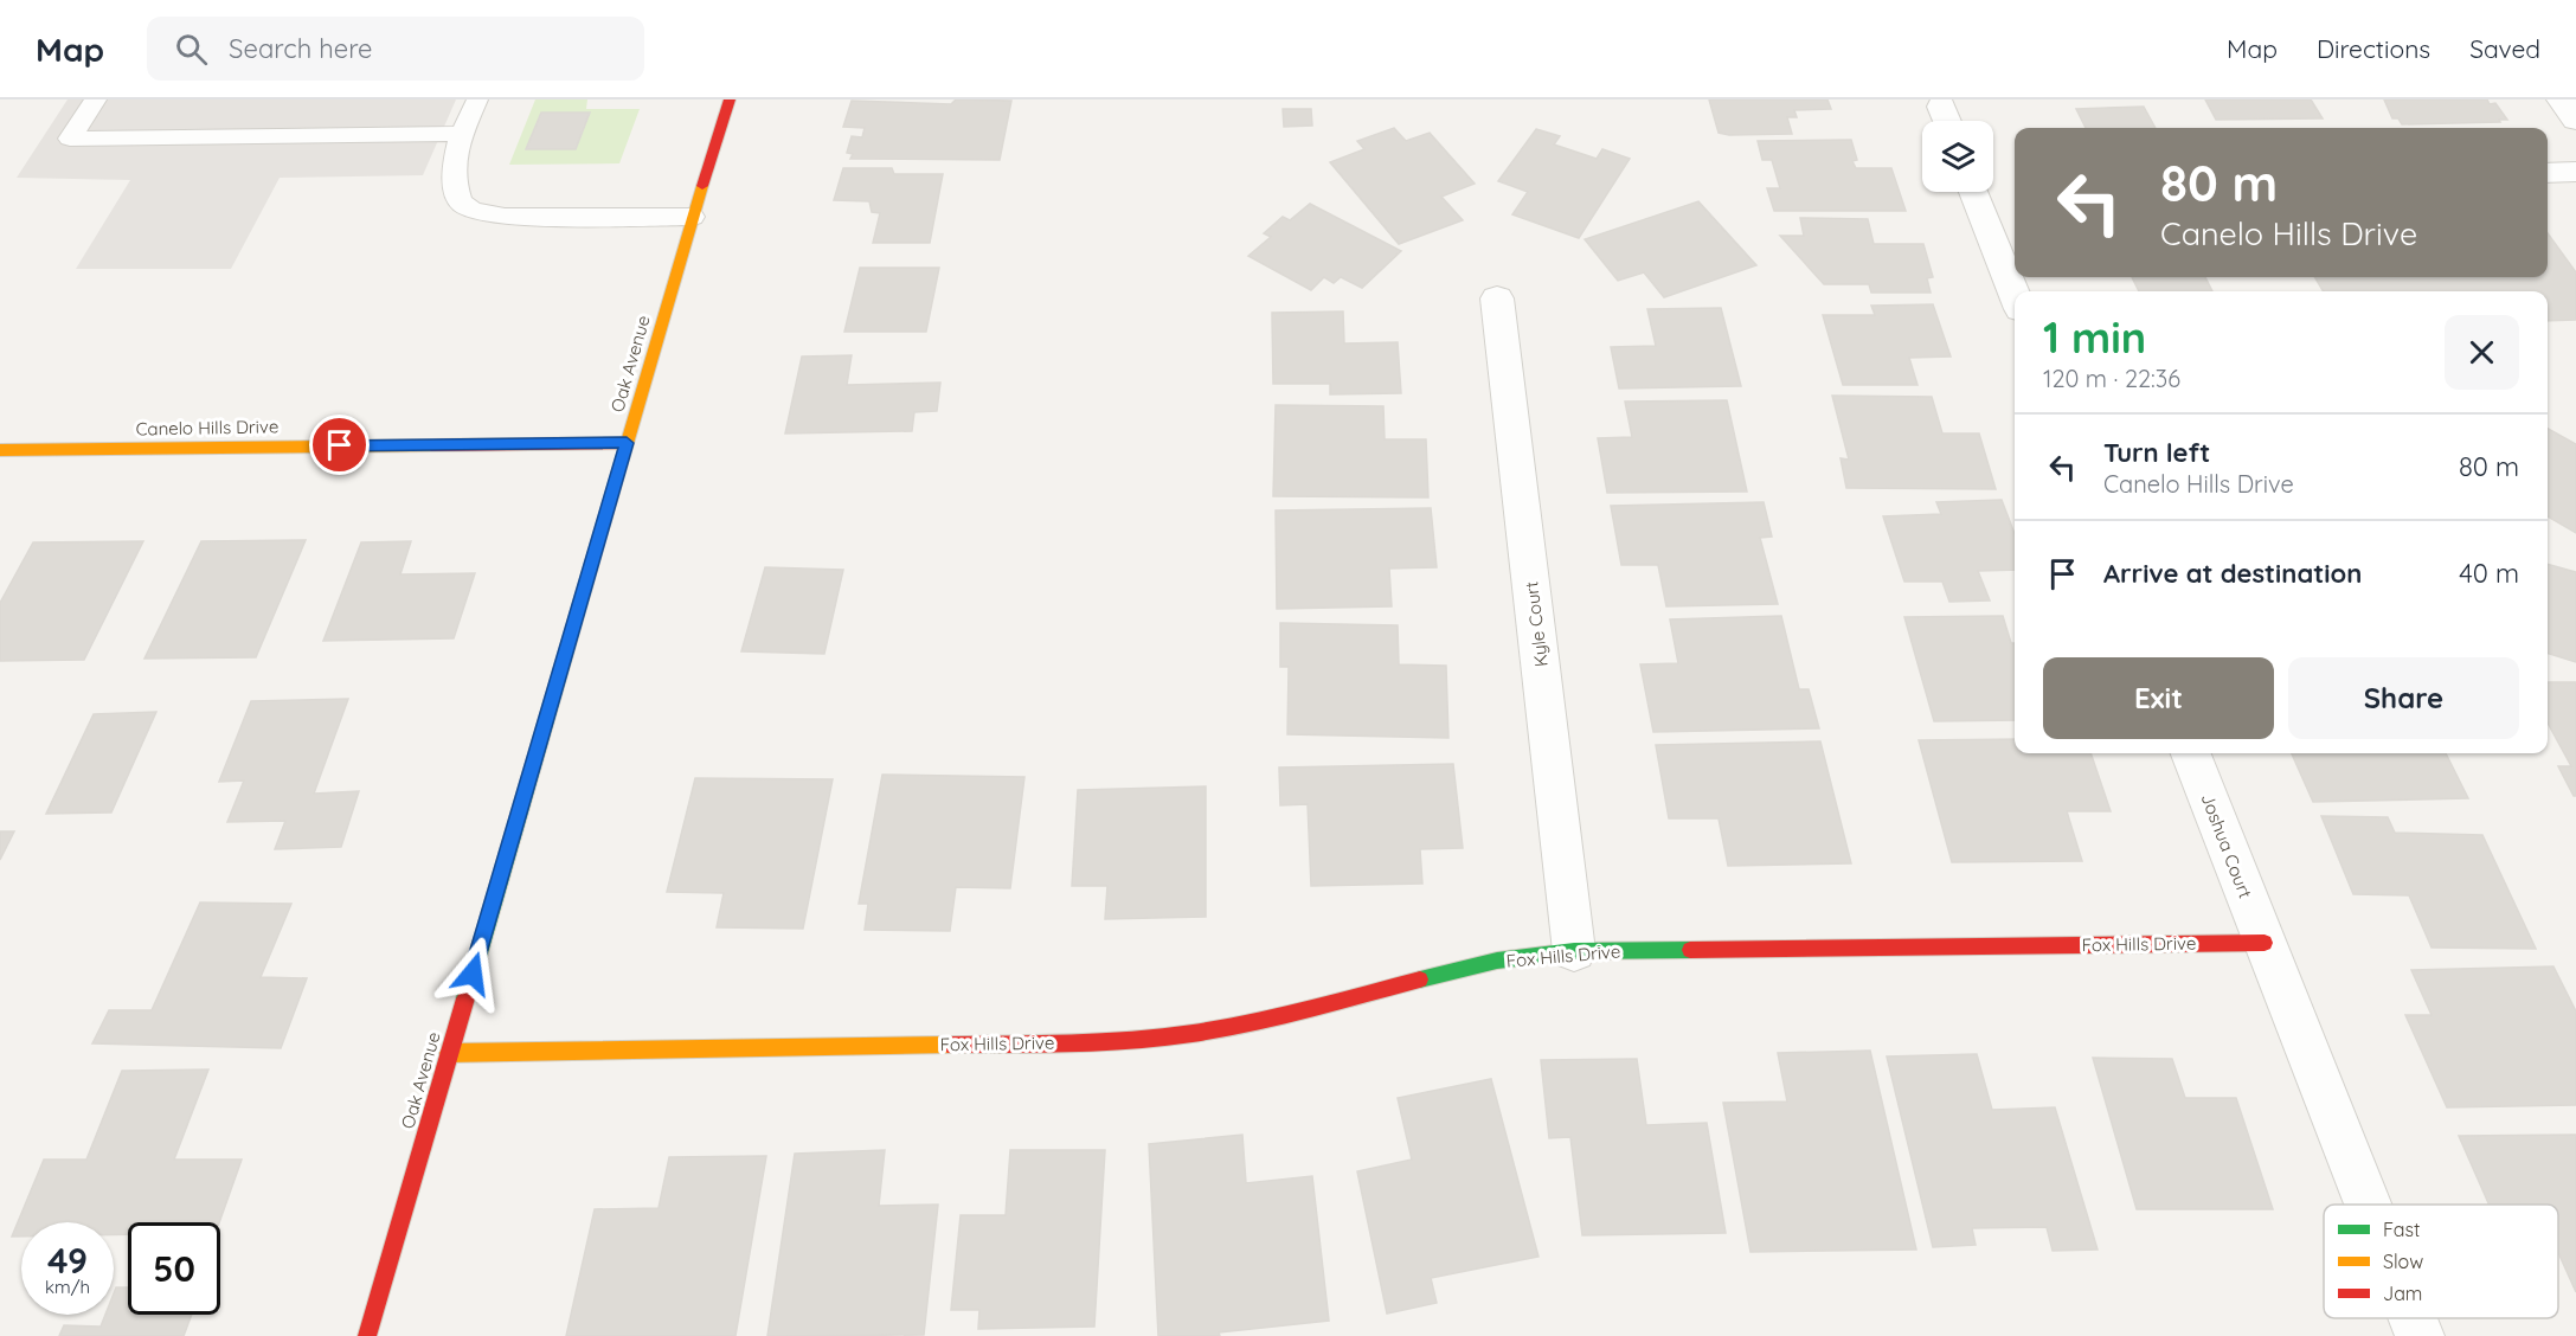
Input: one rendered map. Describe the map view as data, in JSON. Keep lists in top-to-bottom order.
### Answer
{
  "streets": {
    "street": [
      "Oak Avenue",
      "Canelo Hills Drive",
      "Kyle Court",
      "Joshua Court",
      "Fox Hills Drive"
    ]
  },
  "crossings": [
    ["Oak Avenue", "Canelo Hills Drive"],
    ["Oak Avenue", "Fox Hills Drive"],
    ["Kyle Court", "Fox Hills Drive"],
    ["Joshua Court", "Fox Hills Drive"]
  ],
  "legend": ["Fast", "Slow", "Jam"],
  "page": {
    "header": "Map",
    "search": "Search here",
    "nav": ["Map", "Directions", "Saved"],
    "turn": ["80 m", "Canelo Hills Drive"],
    "heading": ["1 min", "120 m · 22:36"],
    "list": [
      {
        "name": "Turn left",
        "note": "Canelo Hills Drive",
        "value": "80 m"
      },
      {
        "name": "Arrive at destination",
        "value": "40 m"
      }
    ],
    "buttons": ["Exit", "Share"],
    "speed": "49 km/h",
    "limit": "50"
  }
}
